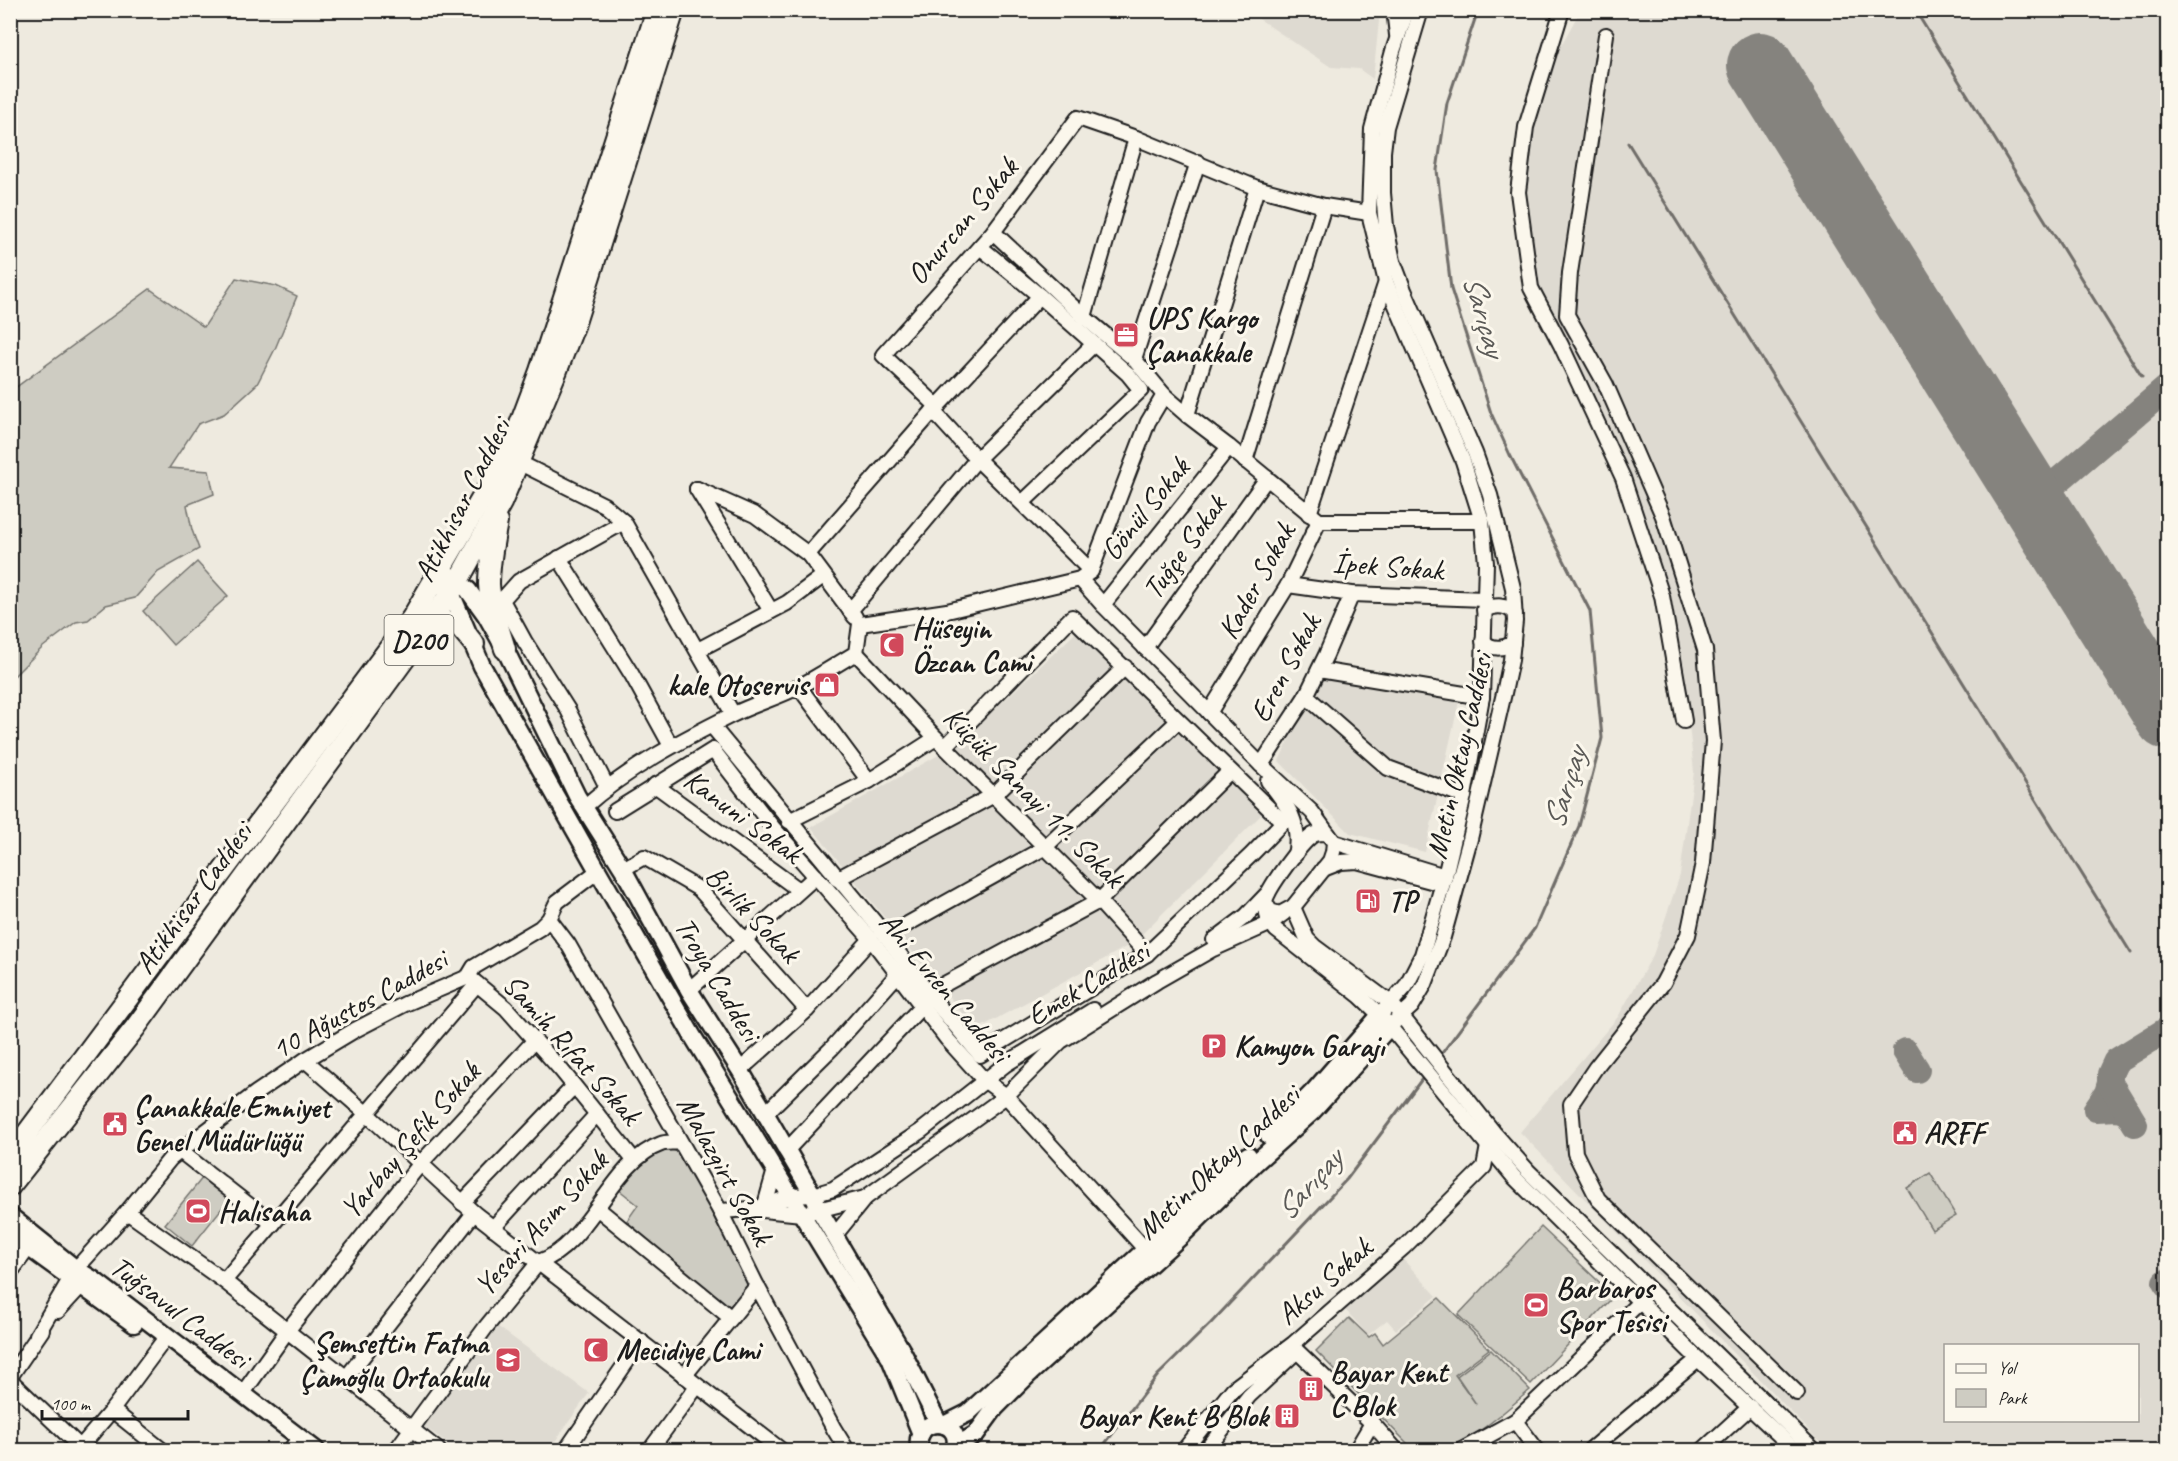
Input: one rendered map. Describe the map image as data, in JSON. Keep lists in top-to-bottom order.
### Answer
{
  "streets": {
    "highway": ["Atikhisar Caddesi", "D200"],
    "main road": ["Metin Oktay Caddesi", "Troya Caddesi", "Tuğsavul Caddesi"],
    "street": [
      "Onurcan Sokak",
      "Gönül Sokak",
      "Tuğçe Sokak",
      "İpek Sokak",
      "Kader Sokak",
      "Eren Sokak",
      "Küçük Sanayi 11. Sokak",
      "Kanuni Sokak",
      "Birlik Sokak",
      "Emek Caddesi",
      "Ahi Evren Caddesi",
      "10 Ağustos Caddesi",
      "Samih Rıfat Sokak",
      "Yarbay Şefik Sokak",
      "Malazgirt Sokak",
      "Yesari Asım Sokak",
      "Aksu Sokak"
    ]
  },
  "crossings": [
    ["Atikhisar Caddesi", "Troya Caddesi"],
    ["İpek Sokak", "Kader Sokak"],
    ["İpek Sokak", "Eren Sokak"],
    ["İpek Sokak", "Metin Oktay Caddesi"],
    ["Kader Sokak", "Metin Oktay Caddesi"],
    ["Metin Oktay Caddesi", "Troya Caddesi"],
    ["Metin Oktay Caddesi", "Ahi Evren Caddesi"],
    ["Kanuni Sokak", "Ahi Evren Caddesi"],
    ["Birlik Sokak", "Troya Caddesi"],
    ["Troya Caddesi", "Emek Caddesi"],
    ["Troya Caddesi", "10 Ağustos Caddesi"],
    ["Emek Caddesi", "Ahi Evren Caddesi"],
    ["10 Ağustos Caddesi", "Samih Rıfat Sokak"],
    ["10 Ağustos Caddesi", "Malazgirt Sokak"],
    ["10 Ağustos Caddesi", "Tuğsavul Caddesi"],
    ["Samih Rıfat Sokak", "Yarbay Şefik Sokak"],
    ["Samih Rıfat Sokak", "Yesari Asım Sokak"],
    ["Yarbay Şefik Sokak", "Tuğsavul Caddesi"],
    ["Malazgirt Sokak", "Yesari Asım Sokak"]
  ],
  "water": ["Sarıçay"],
  "places": {
    "office": ["UPS Kargo Çanakkale"],
    "mosque": ["Hüseyin Özcan Cami", "Mecidiye Cami"],
    "shop": ["kale Otoservis"],
    "fuel station": ["TP"],
    "parking": ["Kamyon Garajı"],
    "public building": ["Çanakkale Emniyet Genel Müdürlüğü", "ARFF"],
    "sports": ["Halısaha", "Barbaros Spor Tesisi"],
    "school or university": ["Şemsettin Fatma Çamoğlu Ortaokulu"],
    "building": ["Bayar Kent C Blok", "Bayar Kent B Blok"]
  },
  "legend": ["Yol", "Park"],
  "scale_bar": "100 m"
}
